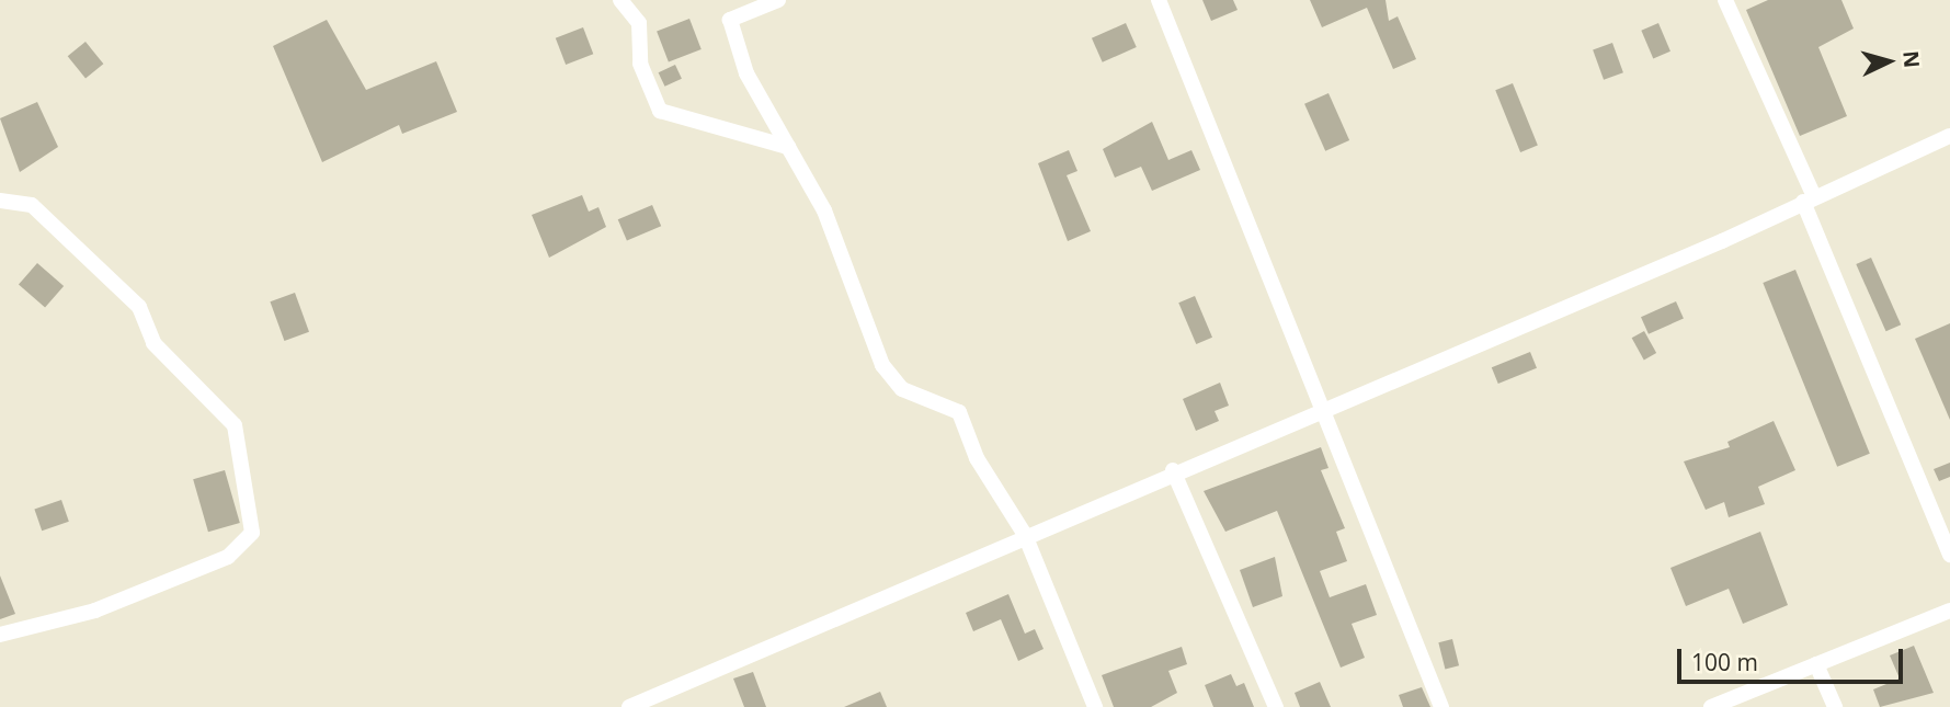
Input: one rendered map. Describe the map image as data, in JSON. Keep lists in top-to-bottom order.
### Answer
{
  "scale_bar": "100 m",
  "north": "right"
}
